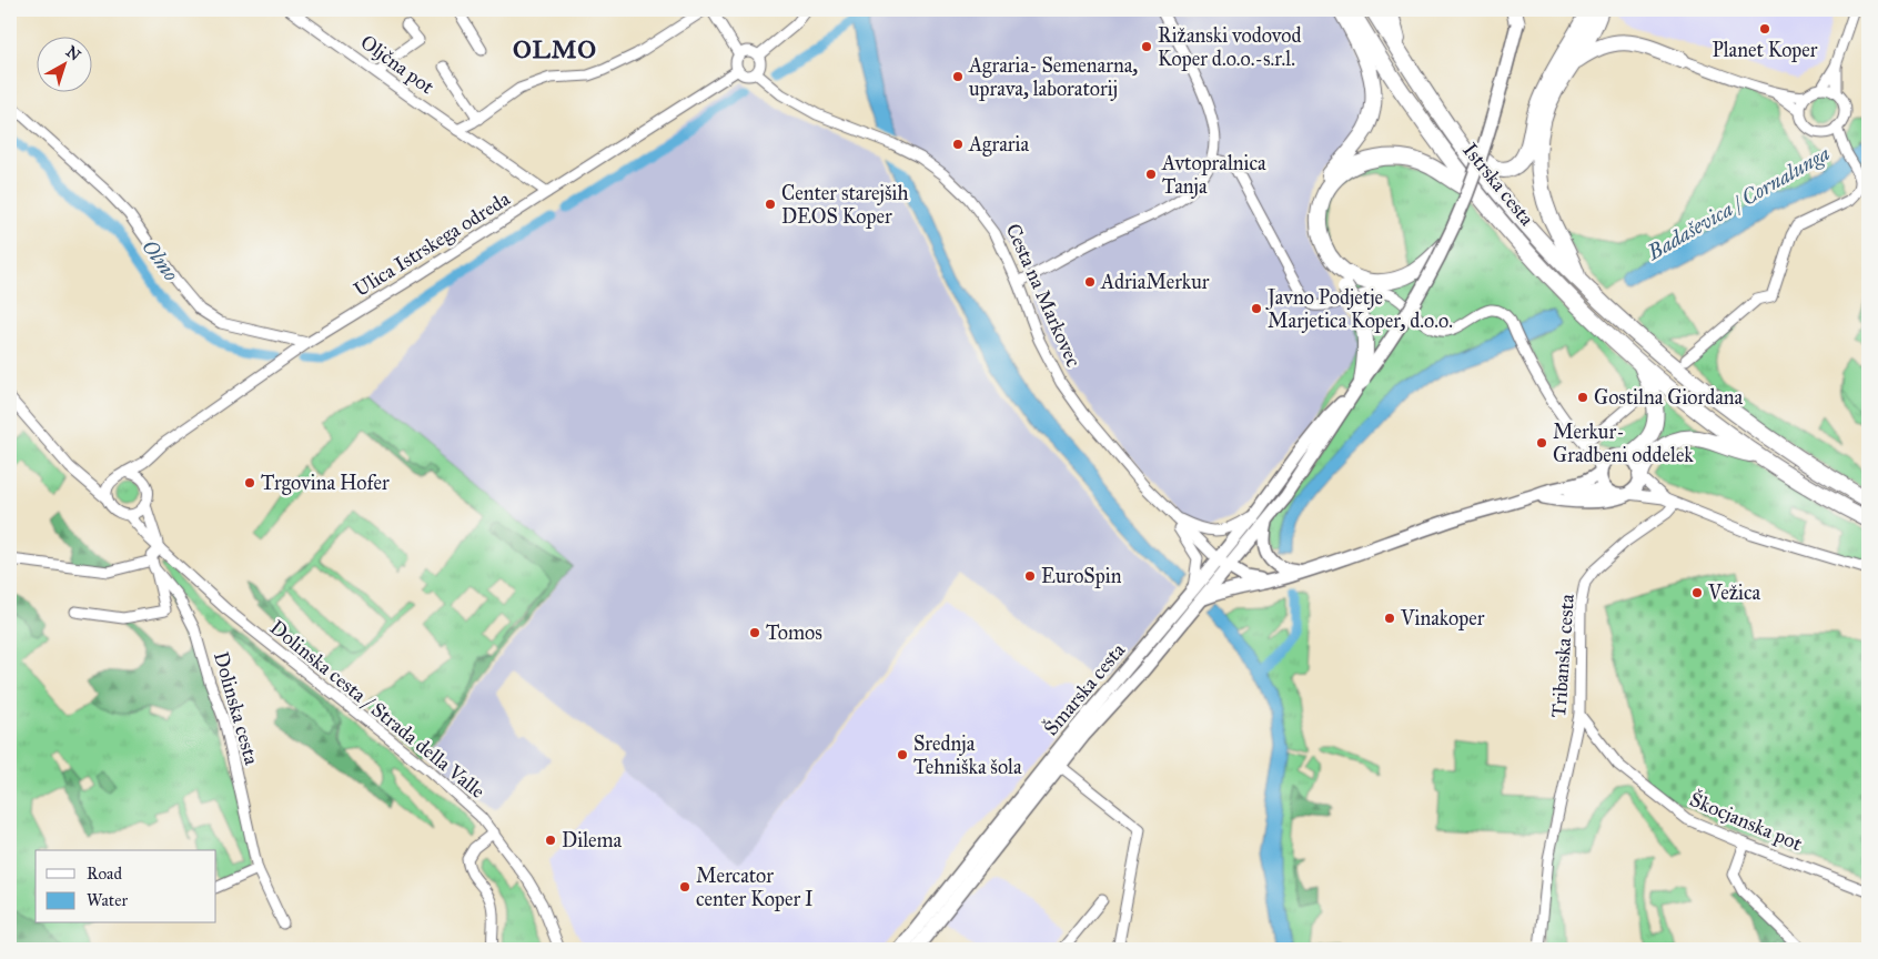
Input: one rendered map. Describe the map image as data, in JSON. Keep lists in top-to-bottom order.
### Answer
{
  "streets": {
    "highway": ["Istrska cesta"],
    "main road": ["Cesta na Markovec", "Šmarska cesta"],
    "street": [
      "Oljčna pot",
      "Ulica Istrskega odreda",
      "Tribanska cesta",
      "Dolinska cesta",
      "Dolinska cesta / Strada della Valle",
      "Škocjanska pot"
    ]
  },
  "crossings": [
    ["Oljčna pot", "Ulica Istrskega odreda"],
    ["Ulica Istrskega odreda", "Cesta na Markovec"],
    ["Cesta na Markovec", "Šmarska cesta"],
    ["Tribanska cesta", "Škocjanska pot"]
  ],
  "districts": ["OLMO"],
  "water": ["Badaševica / Cornalunga", "Olmo"],
  "places": [
    "Planet Koper",
    "Rižanski vodovod Koper d.o.o.-s.r.l.",
    "Agraria- Semenarna, uprava, laboratorij",
    "Agraria",
    "Avtopralnica Tanja",
    "Center starejših DEOS Koper",
    "AdriaMerkur",
    "Javno Podjetje Marjetica Koper, d.o.o.",
    "Gostilna Giordana",
    "Merkur- Gradbeni oddelek",
    "Trgovina Hofer",
    "EuroSpin",
    "Vežica",
    "Vinakoper",
    "Tomos",
    "Srednja Tehniška šola",
    "Dilema",
    "Mercator center Koper I"
  ],
  "legend": ["Road", "Water"],
  "north": "top right"
}
